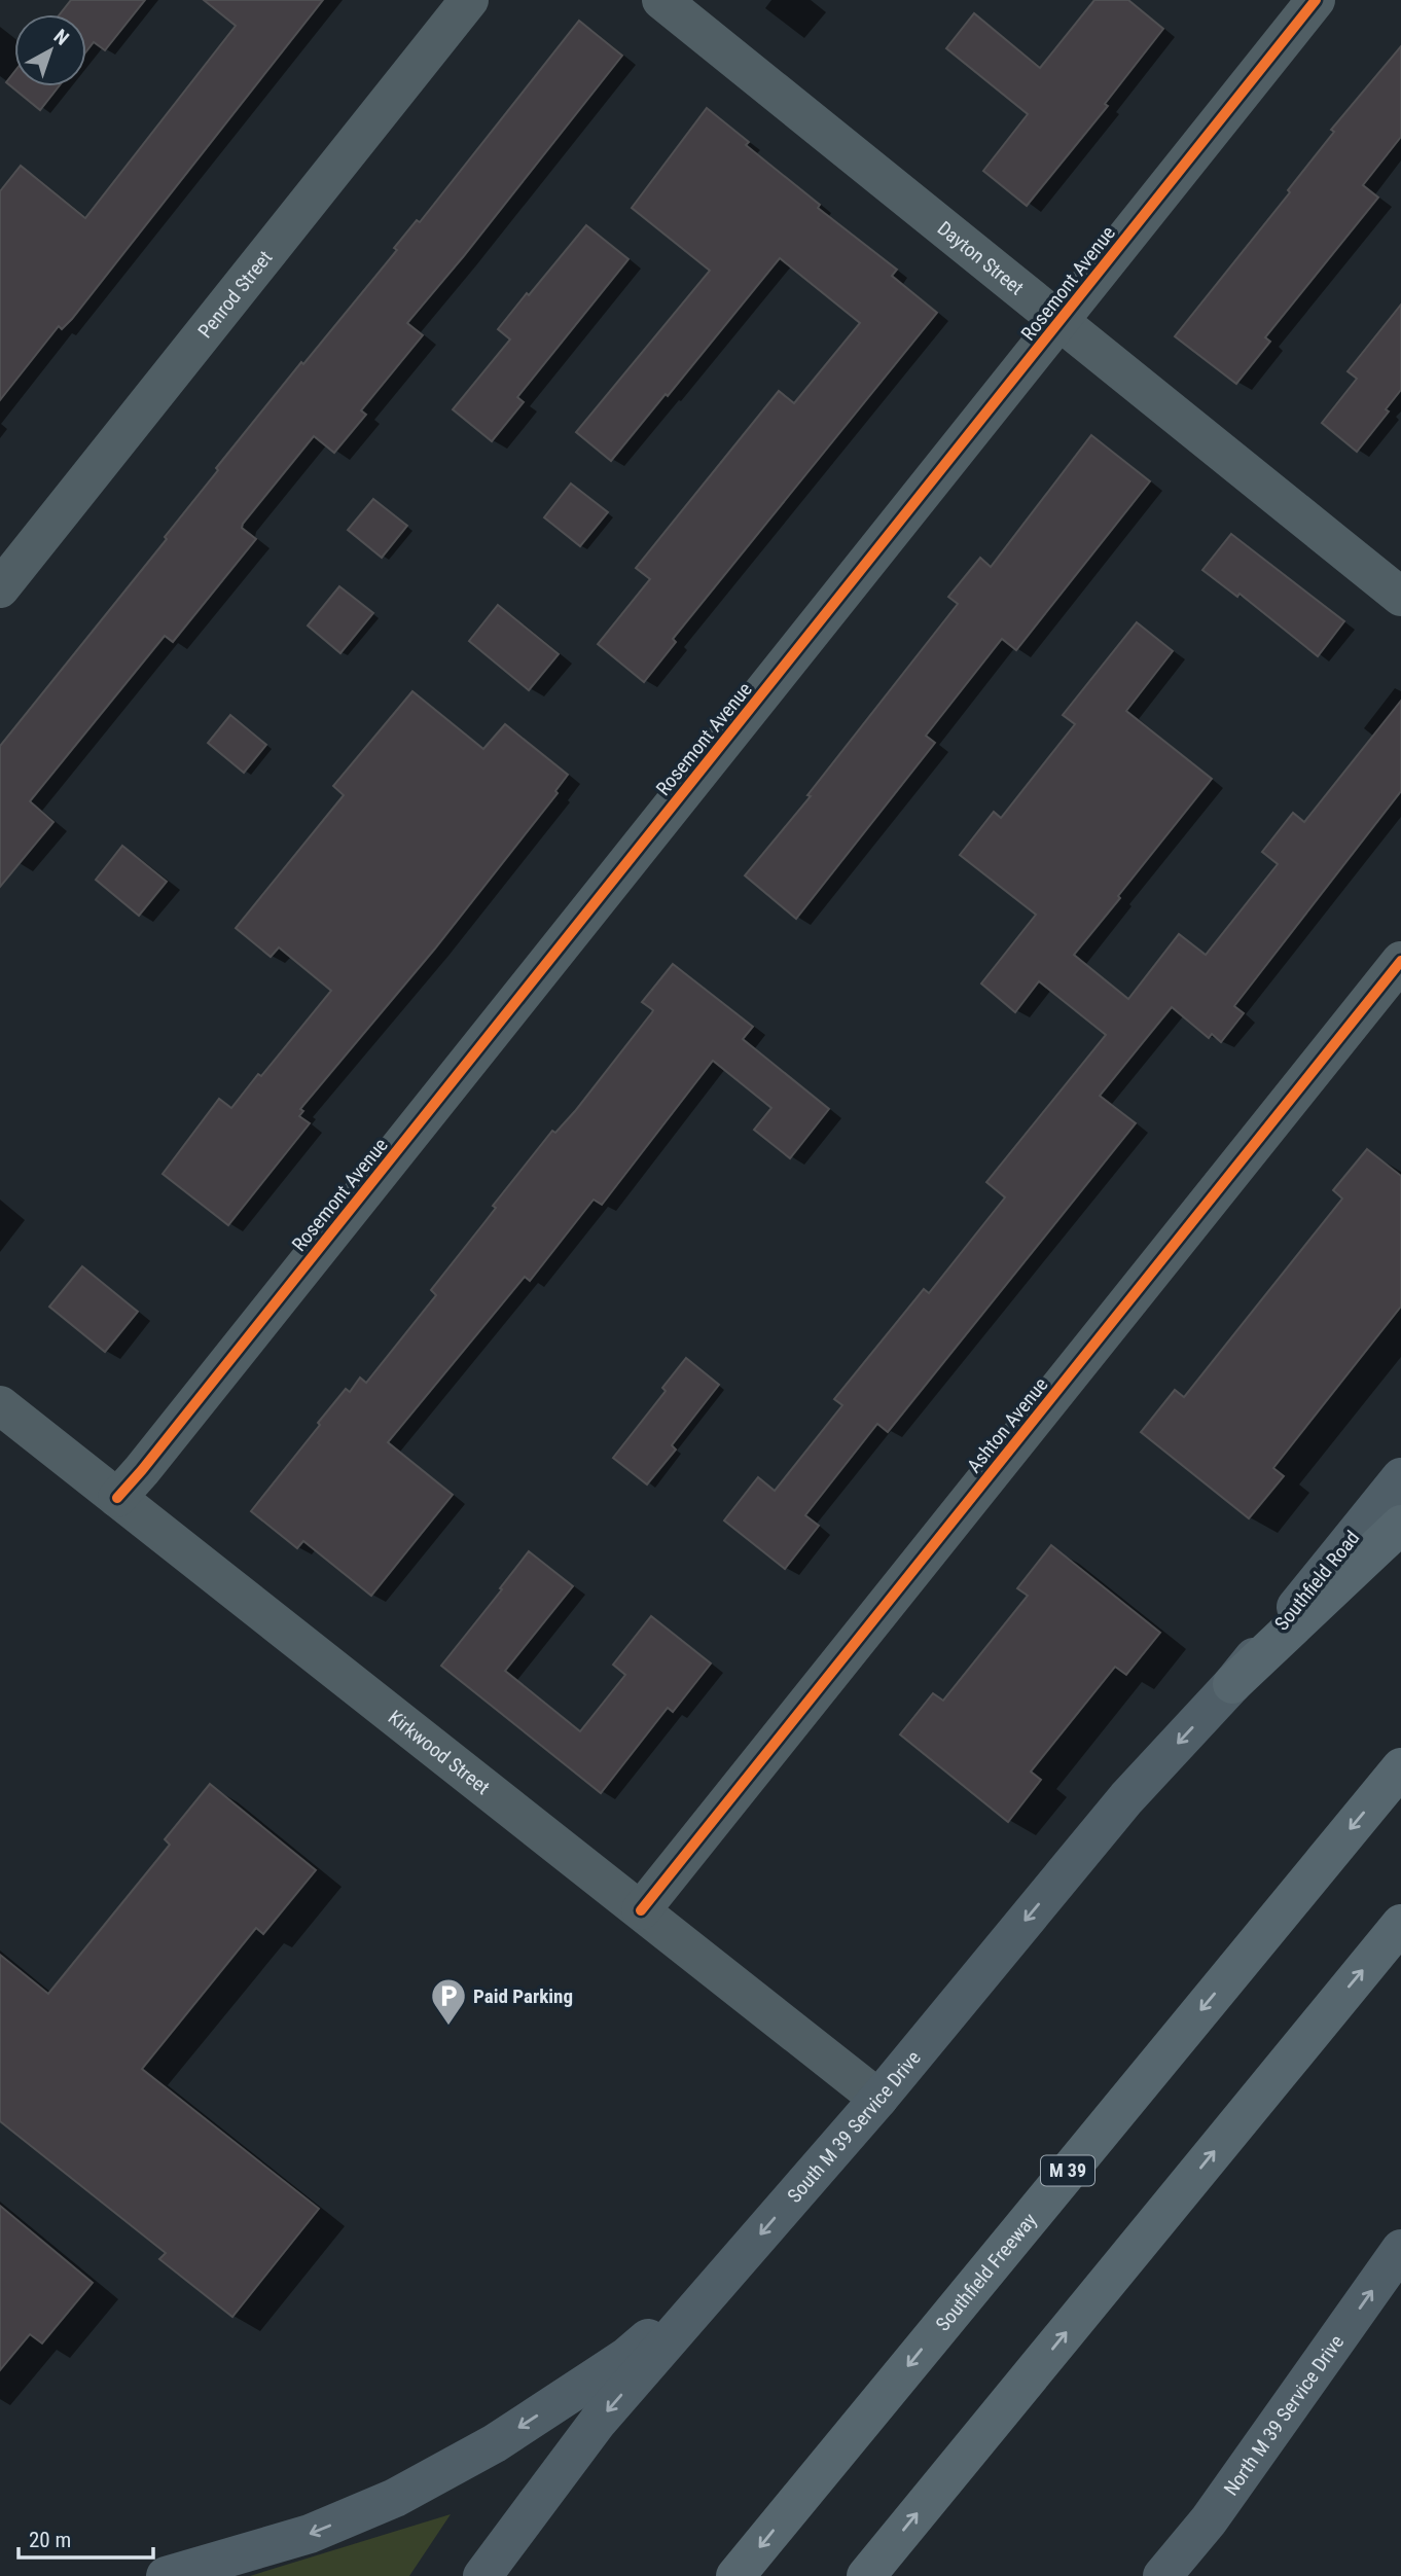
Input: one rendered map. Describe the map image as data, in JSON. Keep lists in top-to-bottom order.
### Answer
{
  "streets": {
    "highway": ["M 39", "Southfield Freeway"],
    "main road": ["Southfield Road", "South M 39 Service Drive", "North M 39 Service Drive"],
    "street": [
      "Dayton Street",
      "Rosemont Avenue",
      "Penrod Street",
      "Ashton Avenue",
      "Kirkwood Street"
    ]
  },
  "crossings": [
    ["Dayton Street", "Rosemont Avenue"],
    ["Rosemont Avenue", "Kirkwood Street"],
    ["Ashton Avenue", "Kirkwood Street"],
    ["Southfield Road", "South M 39 Service Drive"],
    ["Kirkwood Street", "South M 39 Service Drive"]
  ],
  "one_way": ["North M 39 Service Drive"],
  "places": {
    "parking": ["Paid Parking"]
  },
  "scale_bar": "20 m",
  "north": "top right"
}
